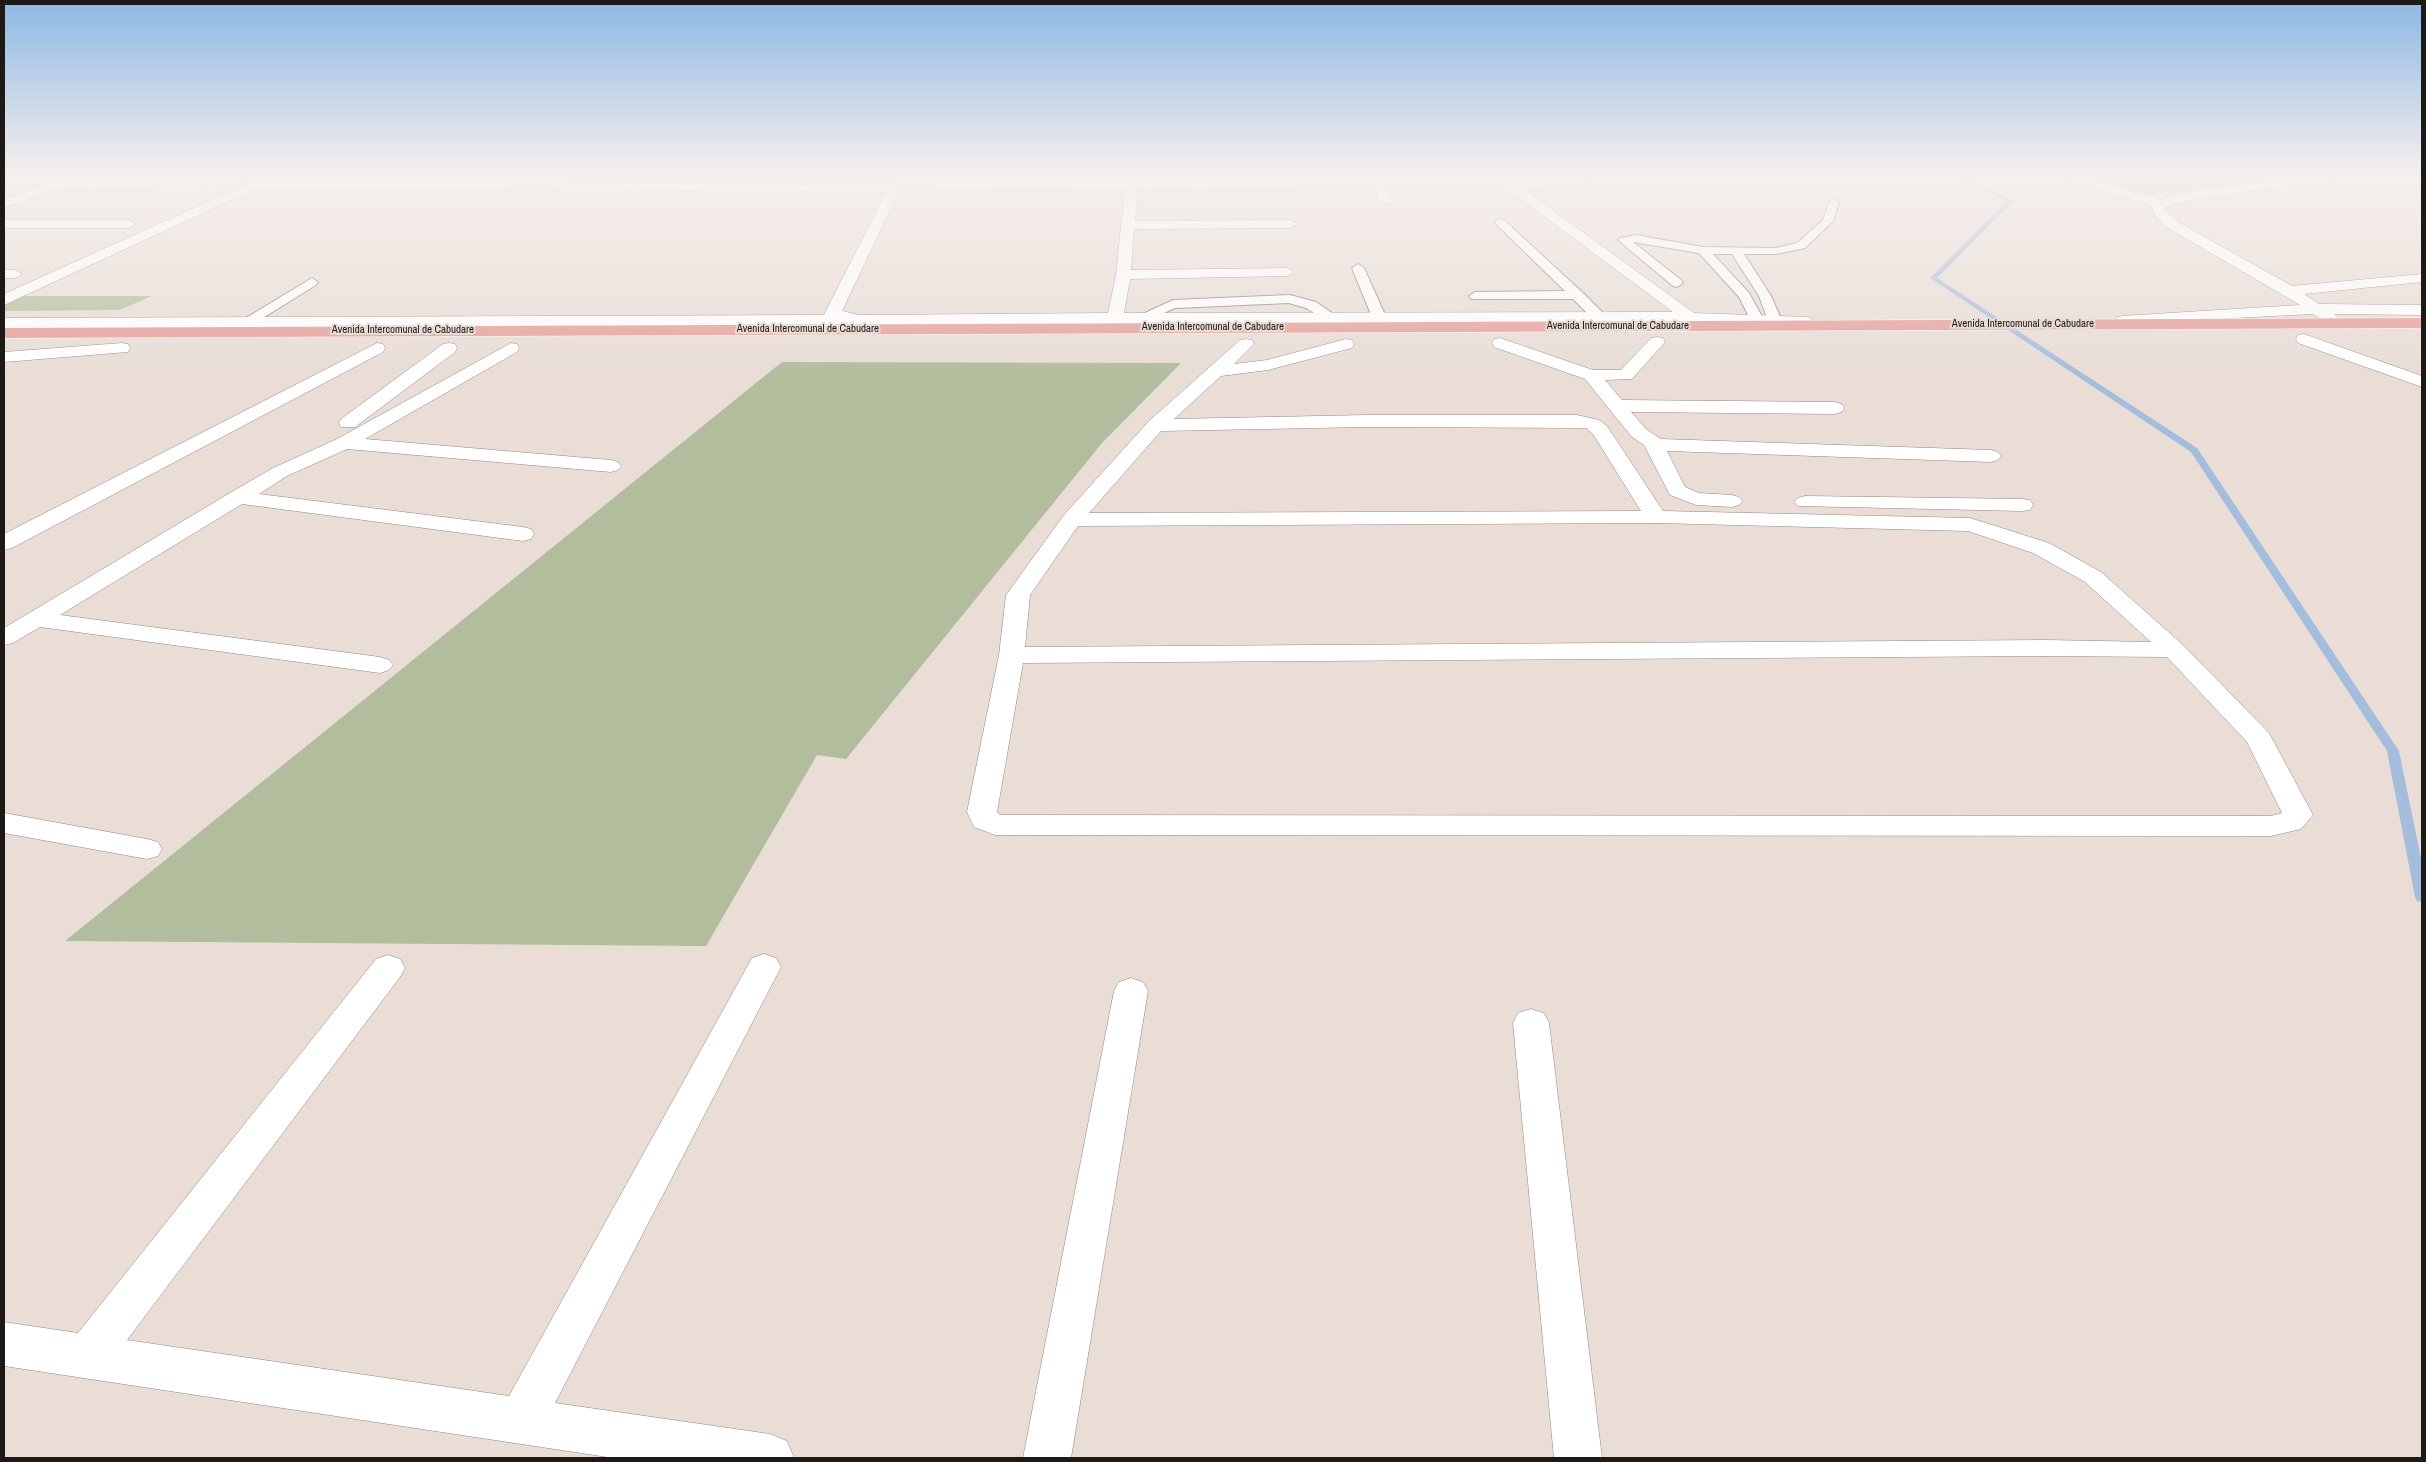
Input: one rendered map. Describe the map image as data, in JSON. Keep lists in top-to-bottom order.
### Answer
{
  "streets": {
    "highway": ["Avenida Intercomunal de Cabudare"]
  }
}
